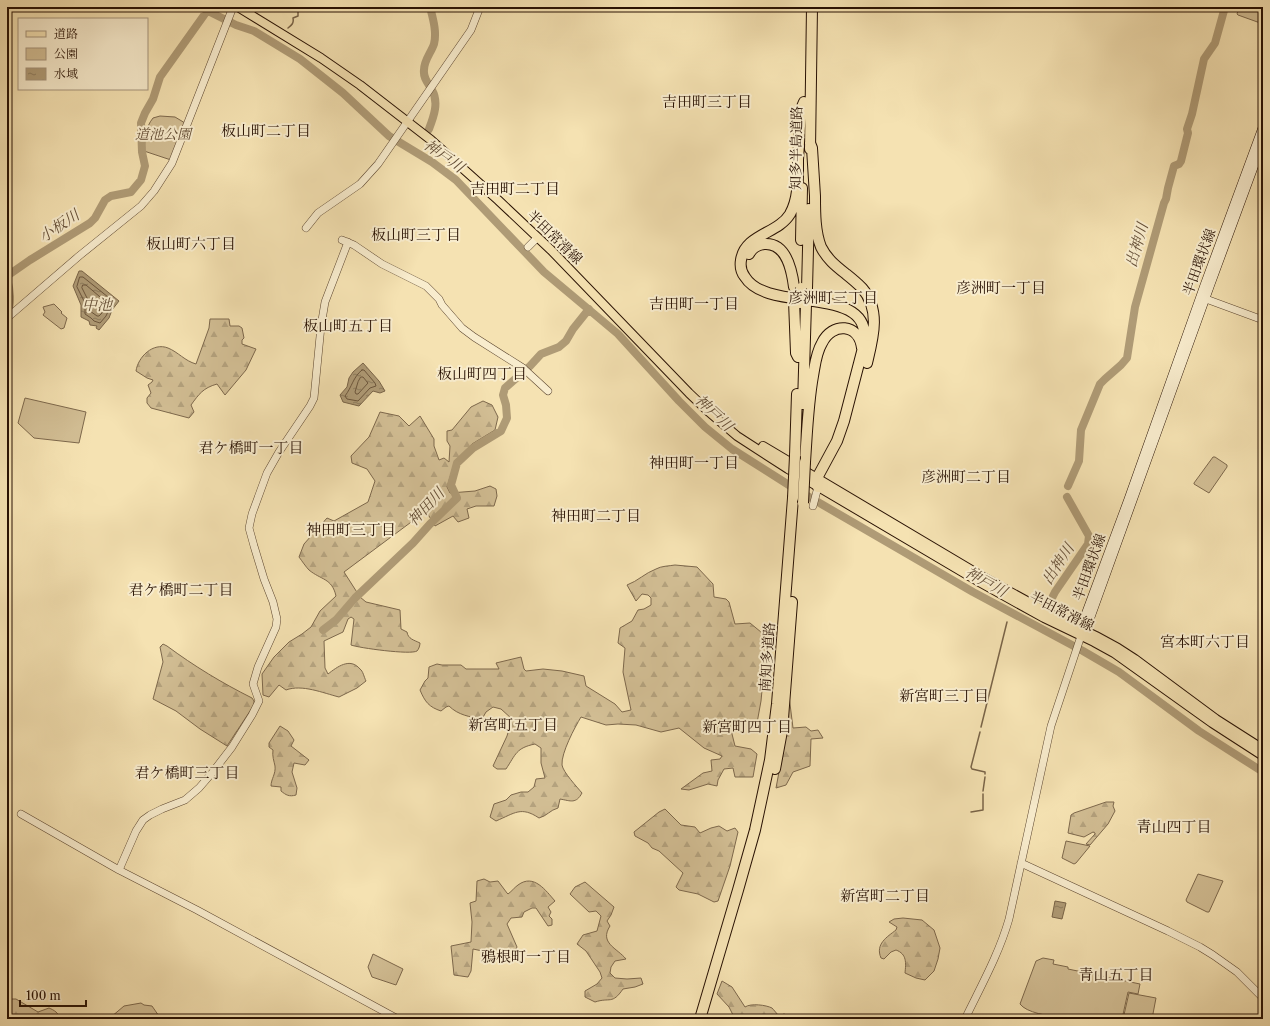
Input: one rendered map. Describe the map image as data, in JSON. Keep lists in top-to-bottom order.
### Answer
{
  "streets": {
    "highway": ["知多半島道路", "南知多道路"],
    "main road": ["半田常滑線"],
    "street": ["半田環状線"]
  },
  "crossings": [
    ["知多半島道路", "南知多道路"],
    ["半田常滑線", "半田環状線"]
  ],
  "districts": [
    "吉田町三丁目",
    "板山町二丁目",
    "吉田町二丁目",
    "板山町三丁目",
    "板山町六丁目",
    "彦洲町一丁目",
    "彦洲町三丁目",
    "吉田町一丁目",
    "板山町五丁目",
    "板山町四丁目",
    "君ケ橋町一丁目",
    "神田町一丁目",
    "彦洲町二丁目",
    "神田町二丁目",
    "神田町三丁目",
    "君ケ橋町二丁目",
    "宮本町六丁目",
    "新宮町三丁目",
    "新宮町五丁目",
    "新宮町四丁目",
    "君ケ橋町三丁目",
    "青山四丁目",
    "新宮町二丁目",
    "鴉根町一丁目",
    "青山五丁目"
  ],
  "water": [
    "神戸川",
    "小板川",
    "出神川",
    "中池",
    "神田川"
  ],
  "parks": ["道池公園"],
  "legend": ["道路", "公園", "水域"],
  "scale_bar": "100 m"
}
